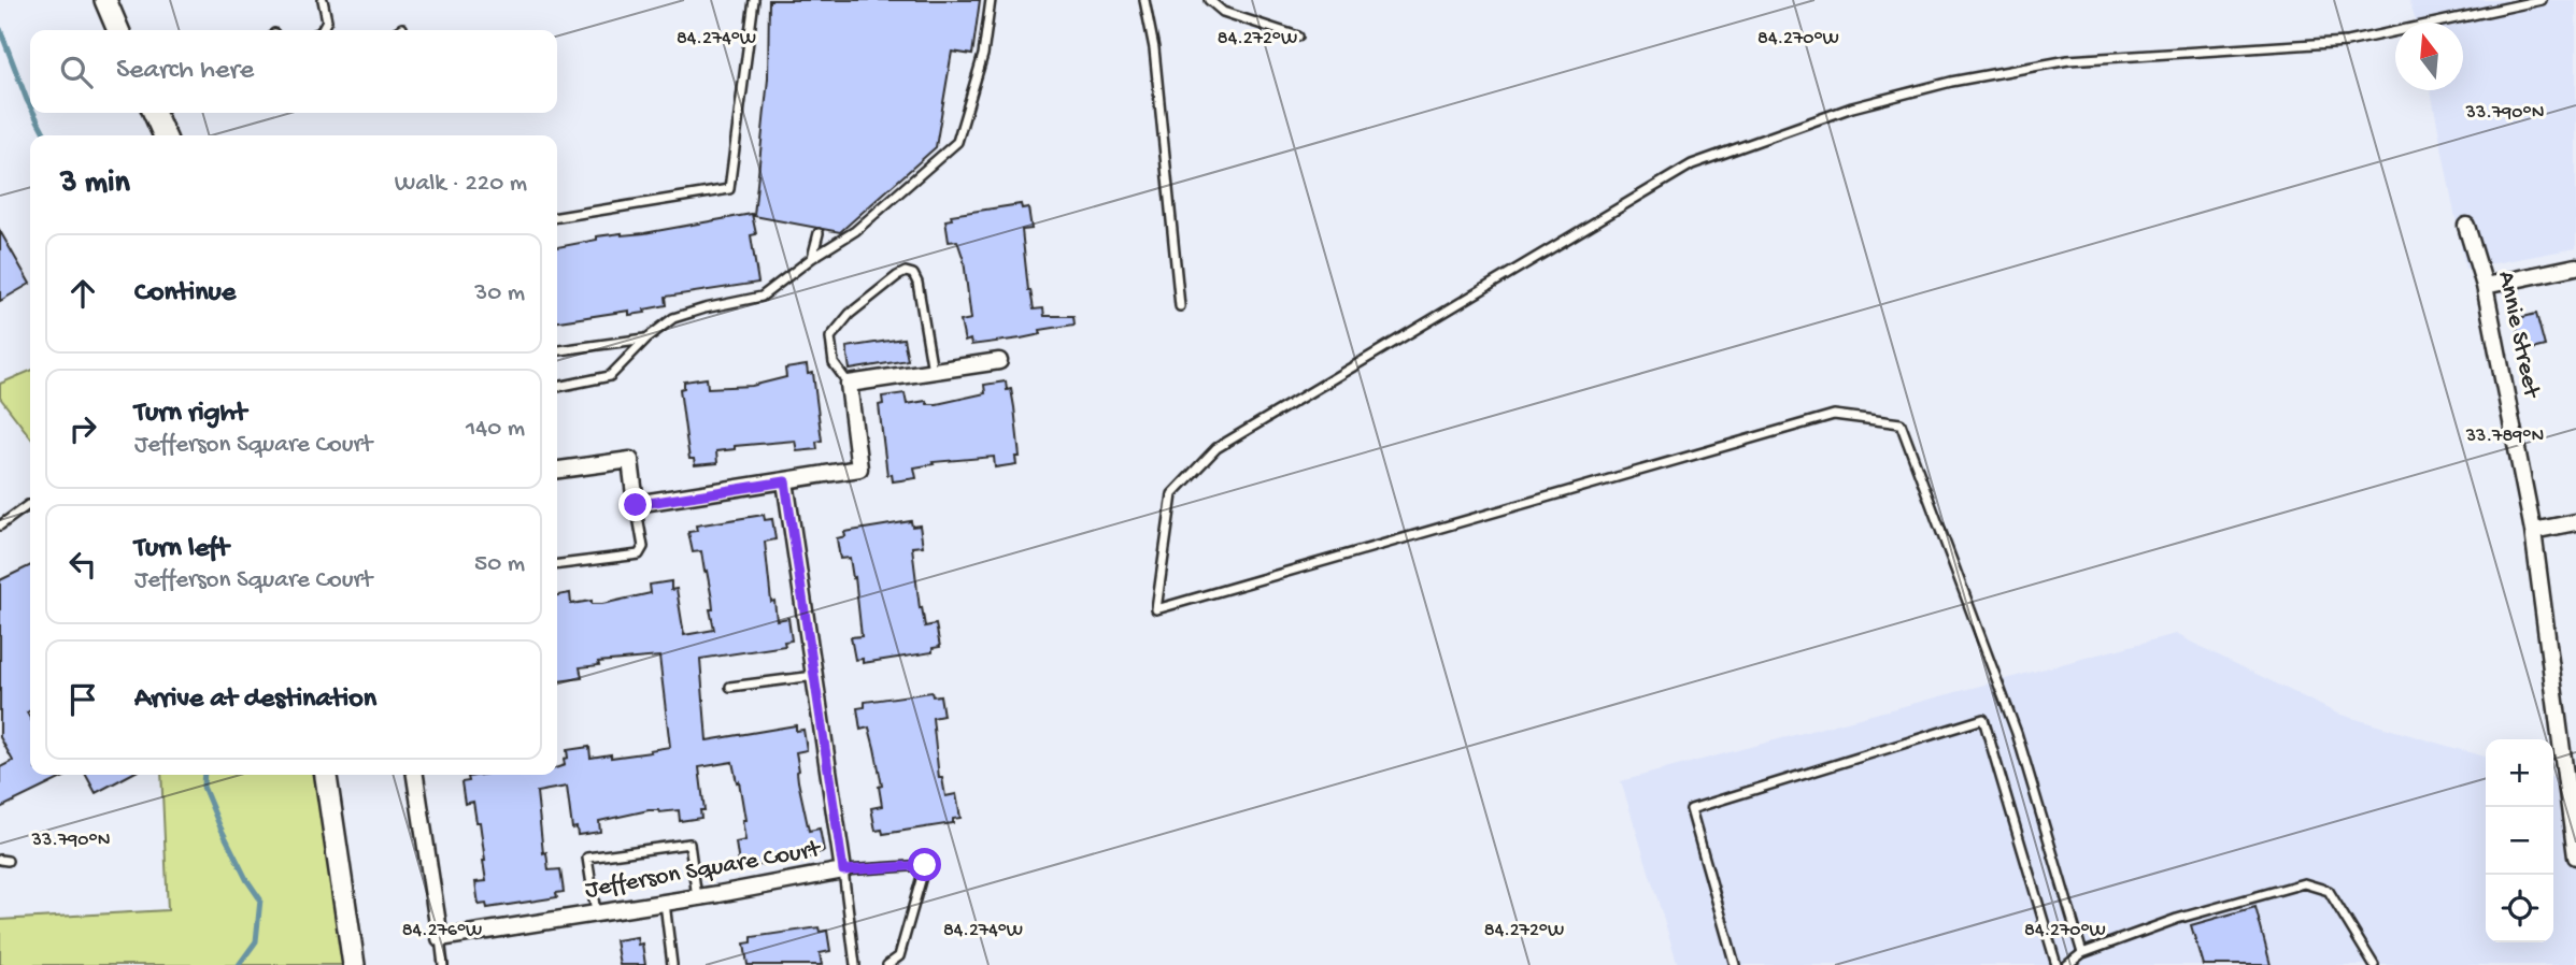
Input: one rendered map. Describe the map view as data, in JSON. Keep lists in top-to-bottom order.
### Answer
{
  "streets": {
    "street": ["Annie Street", "Jefferson Square Court"]
  },
  "north": "top",
  "page": {
    "search": "Search here",
    "heading": ["3 min", "Walk · 220 m"],
    "list": [
      ["Continue", "30 m"],
      ["Turn right", "Jefferson Square Court", "140 m"],
      ["Turn left", "Jefferson Square Court", "50 m"],
      "Arrive at destination"
    ],
    "map_buttons": ["+", "−"]
  },
  "coordinates": [
    "84.274°W",
    "84.272°W",
    "84.270°W",
    "33.790°N",
    "33.789°N",
    "84.276°W"
  ]
}
